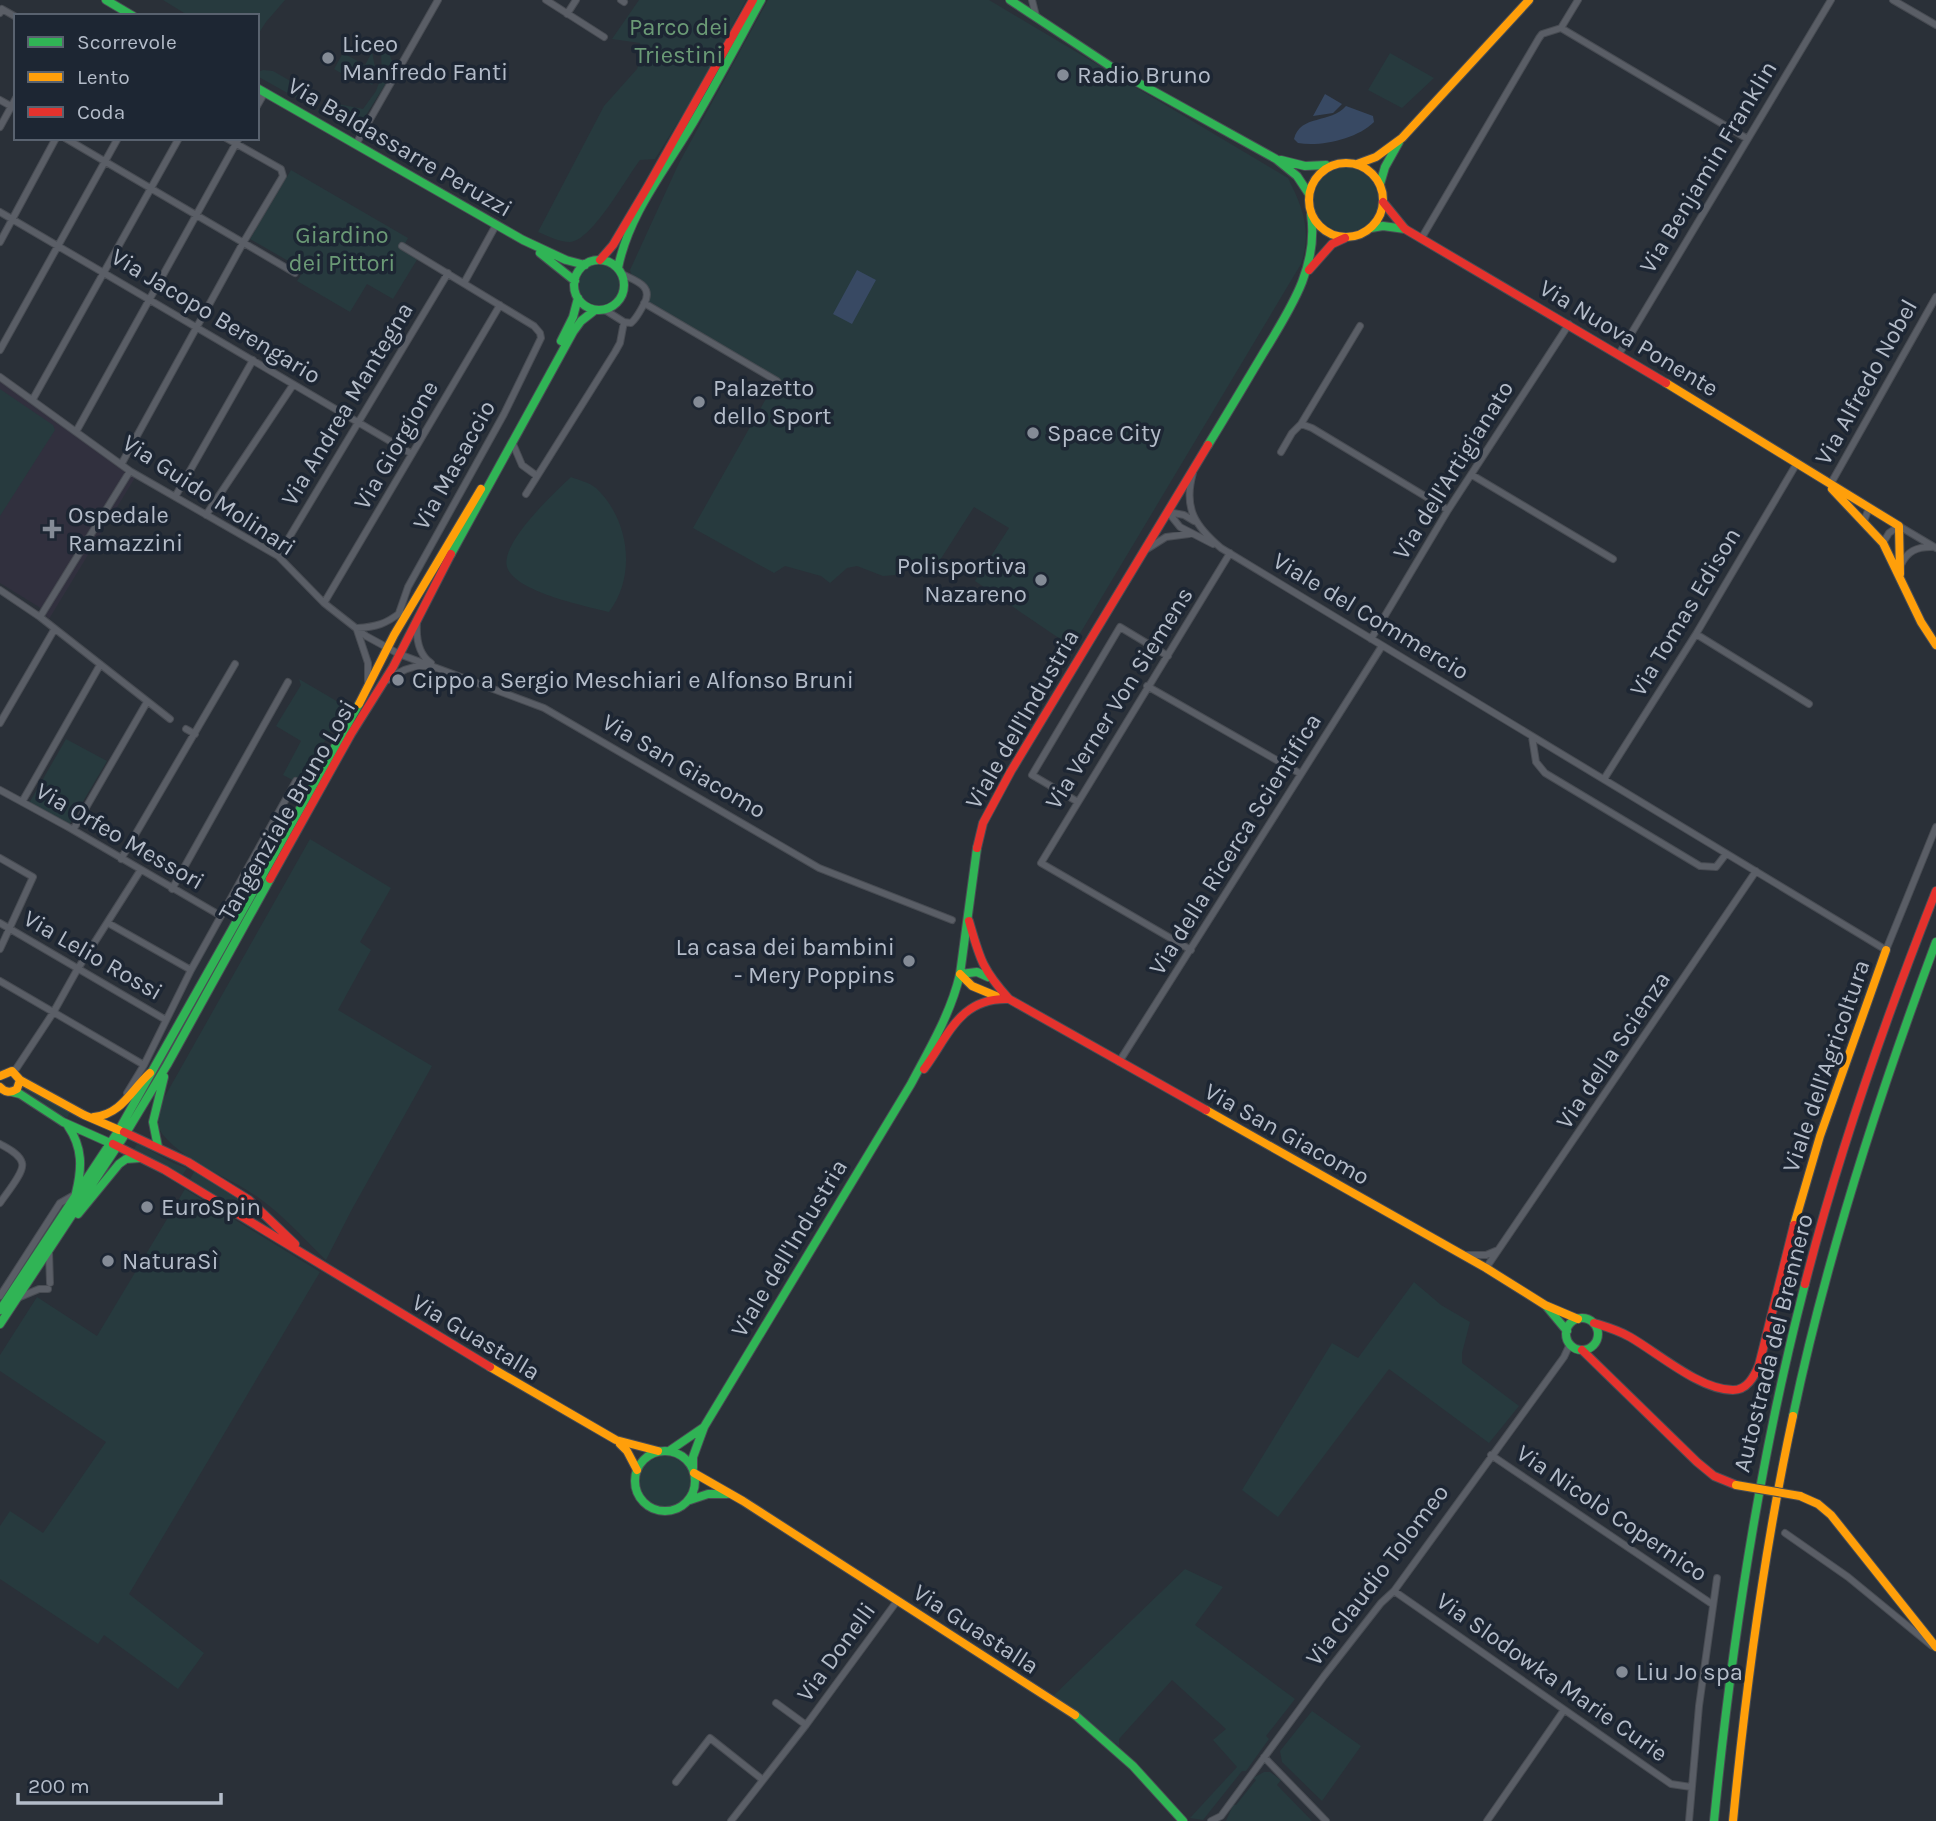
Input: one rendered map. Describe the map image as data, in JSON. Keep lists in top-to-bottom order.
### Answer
{
  "streets": {
    "main road": [
      "Via Baldassarre Peruzzi",
      "Via Nuova Ponente",
      "Viale dell'Industria",
      "Via San Giacomo",
      "Tangenziale Bruno Losi",
      "Viale dell'Agricoltura",
      "Via Guastalla",
      "Autostrada del Brennero"
    ],
    "street": [
      "Via Benjamin Franklin",
      "Via Jacopo Berengario",
      "Via Alfredo Nobel",
      "Via Andrea Mantegna",
      "Via Giorgione",
      "Via Masaccio",
      "Via dell'Artigianato",
      "Via Guido Molinari",
      "Via Tomas Edison",
      "Viale del Commercio",
      "Via Verner Von Siemens",
      "Via Orfeo Messori",
      "Via della Ricerca Scientifica",
      "Via Lelio Rossi",
      "Via della Scienza",
      "Via Nicolò Copernico",
      "Via Claudio Tolomeo",
      "Via Donelli",
      "Via Slodowka Marie Curie"
    ]
  },
  "crossings": [
    ["Via Baldassarre Peruzzi", "Tangenziale Bruno Losi"],
    ["Via Benjamin Franklin", "Via Nuova Ponente"],
    ["Via Jacopo Berengario", "Via Andrea Mantegna"],
    ["Via Jacopo Berengario", "Via Giorgione"],
    ["Via Nuova Ponente", "Via Alfredo Nobel"],
    ["Via Nuova Ponente", "Via dell'Artigianato"],
    ["Via Nuova Ponente", "Via Tomas Edison"],
    ["Via Nuova Ponente", "Viale dell'Industria"],
    ["Via Andrea Mantegna", "Via Guido Molinari"],
    ["Via Giorgione", "Via Masaccio"],
    ["Via Giorgione", "Via Guido Molinari"],
    ["Via dell'Artigianato", "Viale del Commercio"],
    ["Via Guido Molinari", "Via San Giacomo"],
    ["Via Guido Molinari", "Tangenziale Bruno Losi"],
    ["Via Tomas Edison", "Viale del Commercio"],
    ["Viale del Commercio", "Via Verner Von Siemens"],
    ["Viale del Commercio", "Via della Ricerca Scientifica"],
    ["Viale del Commercio", "Via della Scienza"],
    ["Viale del Commercio", "Viale dell'Agricoltura"],
    ["Via Verner Von Siemens", "Via della Ricerca Scientifica"],
    ["Viale dell'Industria", "Via San Giacomo"],
    ["Viale dell'Industria", "Via Guastalla"],
    ["Via San Giacomo", "Tangenziale Bruno Losi"],
    ["Via San Giacomo", "Via della Ricerca Scientifica"],
    ["Via San Giacomo", "Via della Scienza"],
    ["Via San Giacomo", "Viale dell'Agricoltura"],
    ["Via San Giacomo", "Via Claudio Tolomeo"],
    ["Tangenziale Bruno Losi", "Via Guastalla"],
    ["Viale dell'Agricoltura", "Via Claudio Tolomeo"],
    ["Via Guastalla", "Via Donelli"],
    ["Via Nicolò Copernico", "Via Claudio Tolomeo"],
    ["Via Claudio Tolomeo", "Via Slodowka Marie Curie"]
  ],
  "parks": ["Parco dei Triestini", "Giardino dei Pittori"],
  "places": {
    "other": [
      "Liceo Manfredo Fanti",
      "Radio Bruno",
      "Palazetto dello Sport",
      "Space City",
      "Polisportiva Nazareno",
      "Cippo a Sergio Meschiari e Alfonso Bruni",
      "La casa dei bambini - Mery Poppins",
      "EuroSpin",
      "NaturaSì",
      "Liu Jo spa"
    ],
    "health": ["Ospedale Ramazzini"]
  },
  "legend": ["Scorrevole", "Lento", "Coda"],
  "scale_bar": "200 m"
}
